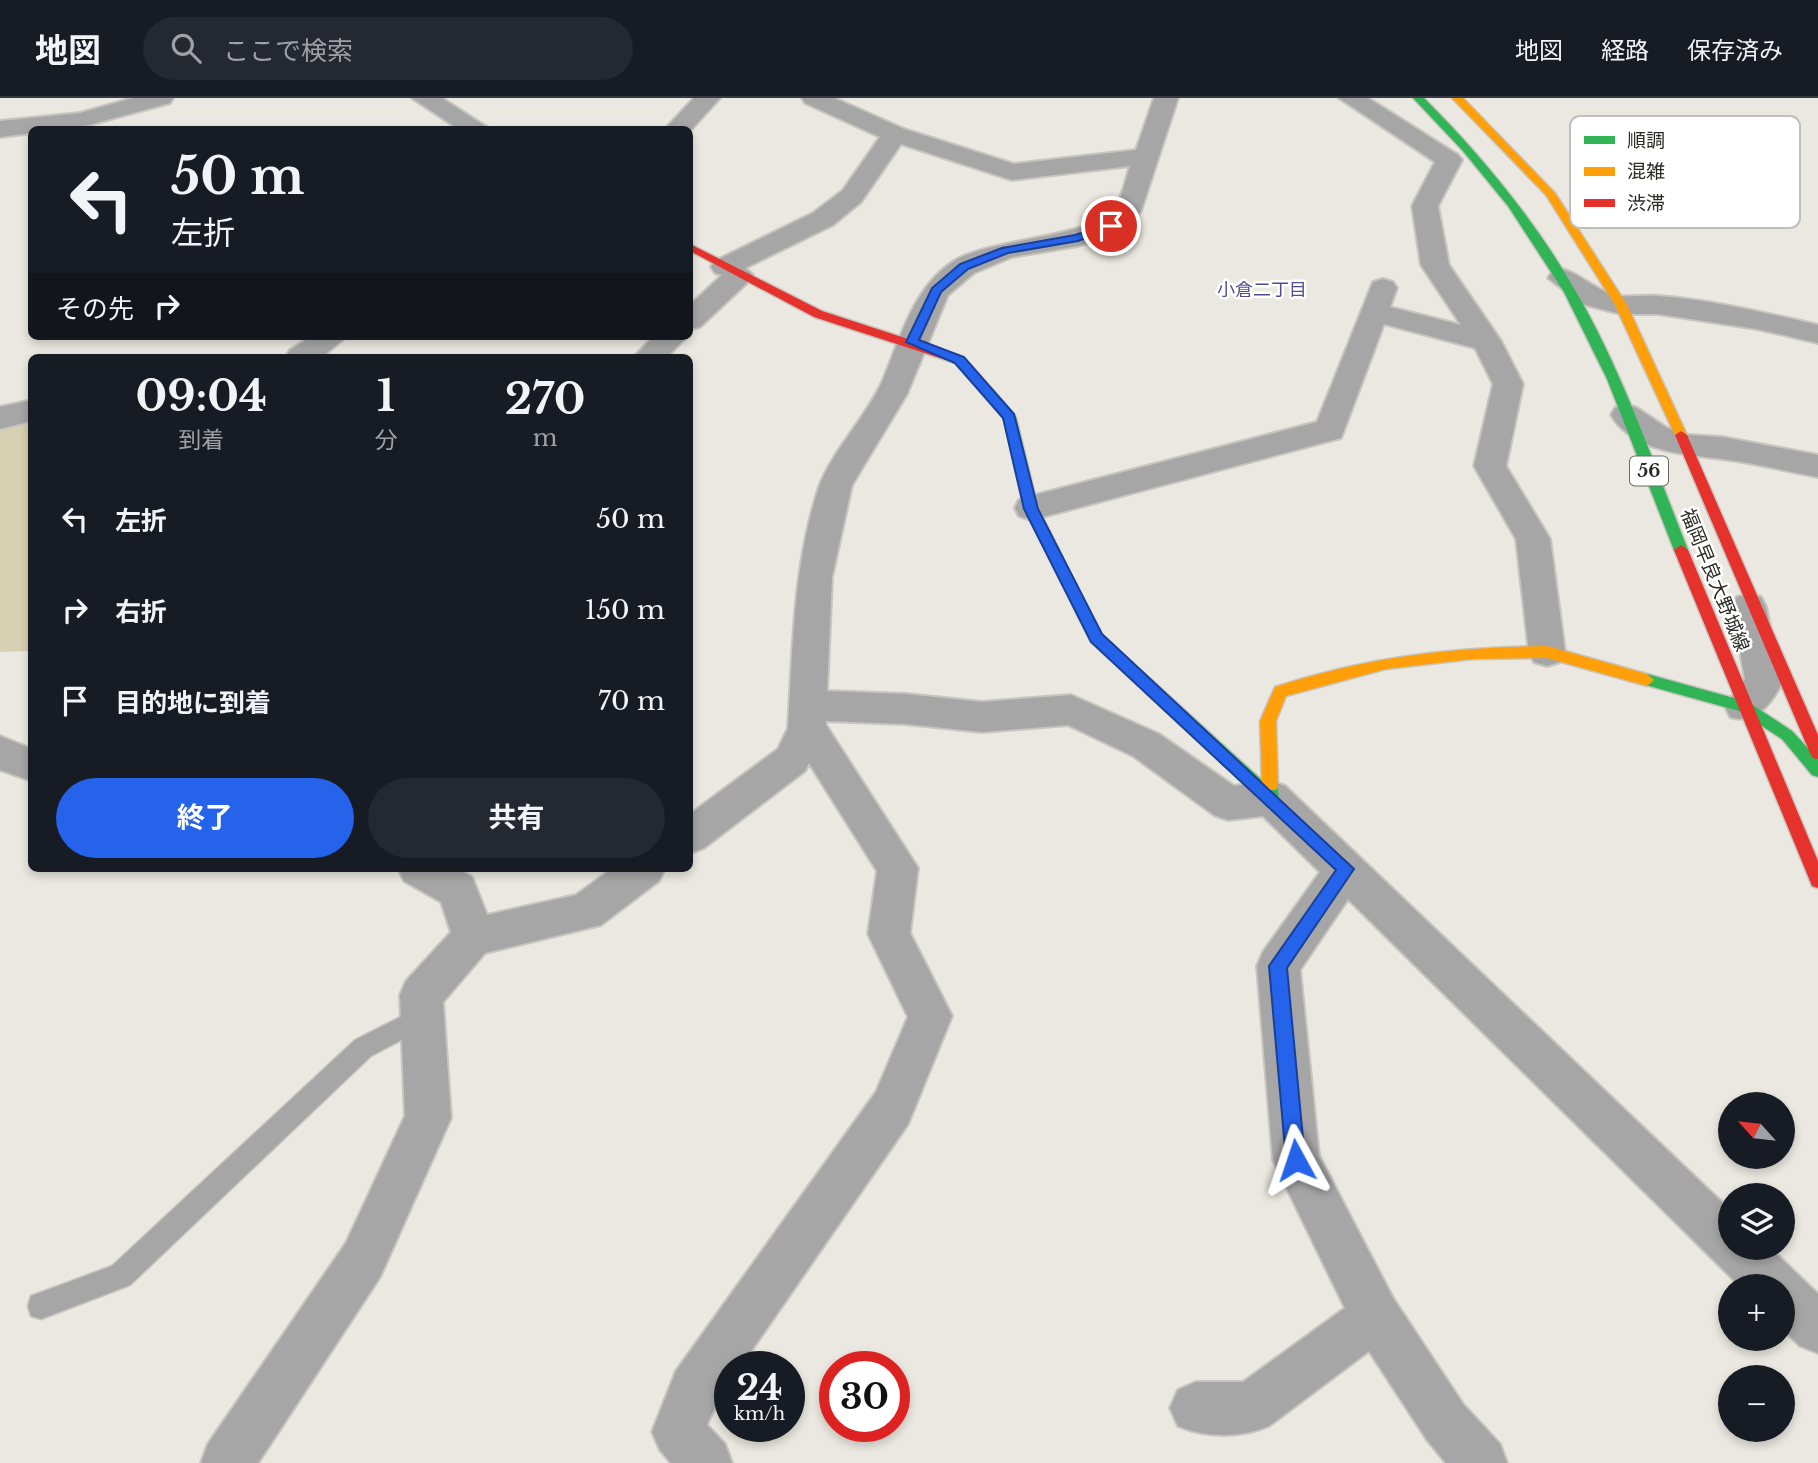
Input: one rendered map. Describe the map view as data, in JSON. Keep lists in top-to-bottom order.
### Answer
{
  "streets": {
    "main road": ["56", "福岡早良大野城線"]
  },
  "districts": ["小倉二丁目"],
  "legend": ["順調", "混雑", "渋滞"],
  "north": "top left",
  "page": {
    "header": "地図",
    "search": "ここで検索",
    "nav": ["地図", "経路", "保存済み"],
    "turn": ["50 m", "左折"],
    "then": "その先",
    "eta": [
      "09:04",
      "到着",
      "1",
      "分",
      "270",
      "m"
    ],
    "list": [
      {
        "name": "左折",
        "value": "50 m"
      },
      {
        "name": "右折",
        "value": "150 m"
      },
      {
        "name": "目的地に到着",
        "value": "70 m"
      }
    ],
    "buttons": ["終了", "共有"],
    "map_buttons": ["+", "−"],
    "speed": "24 km/h",
    "limit": "30"
  }
}
